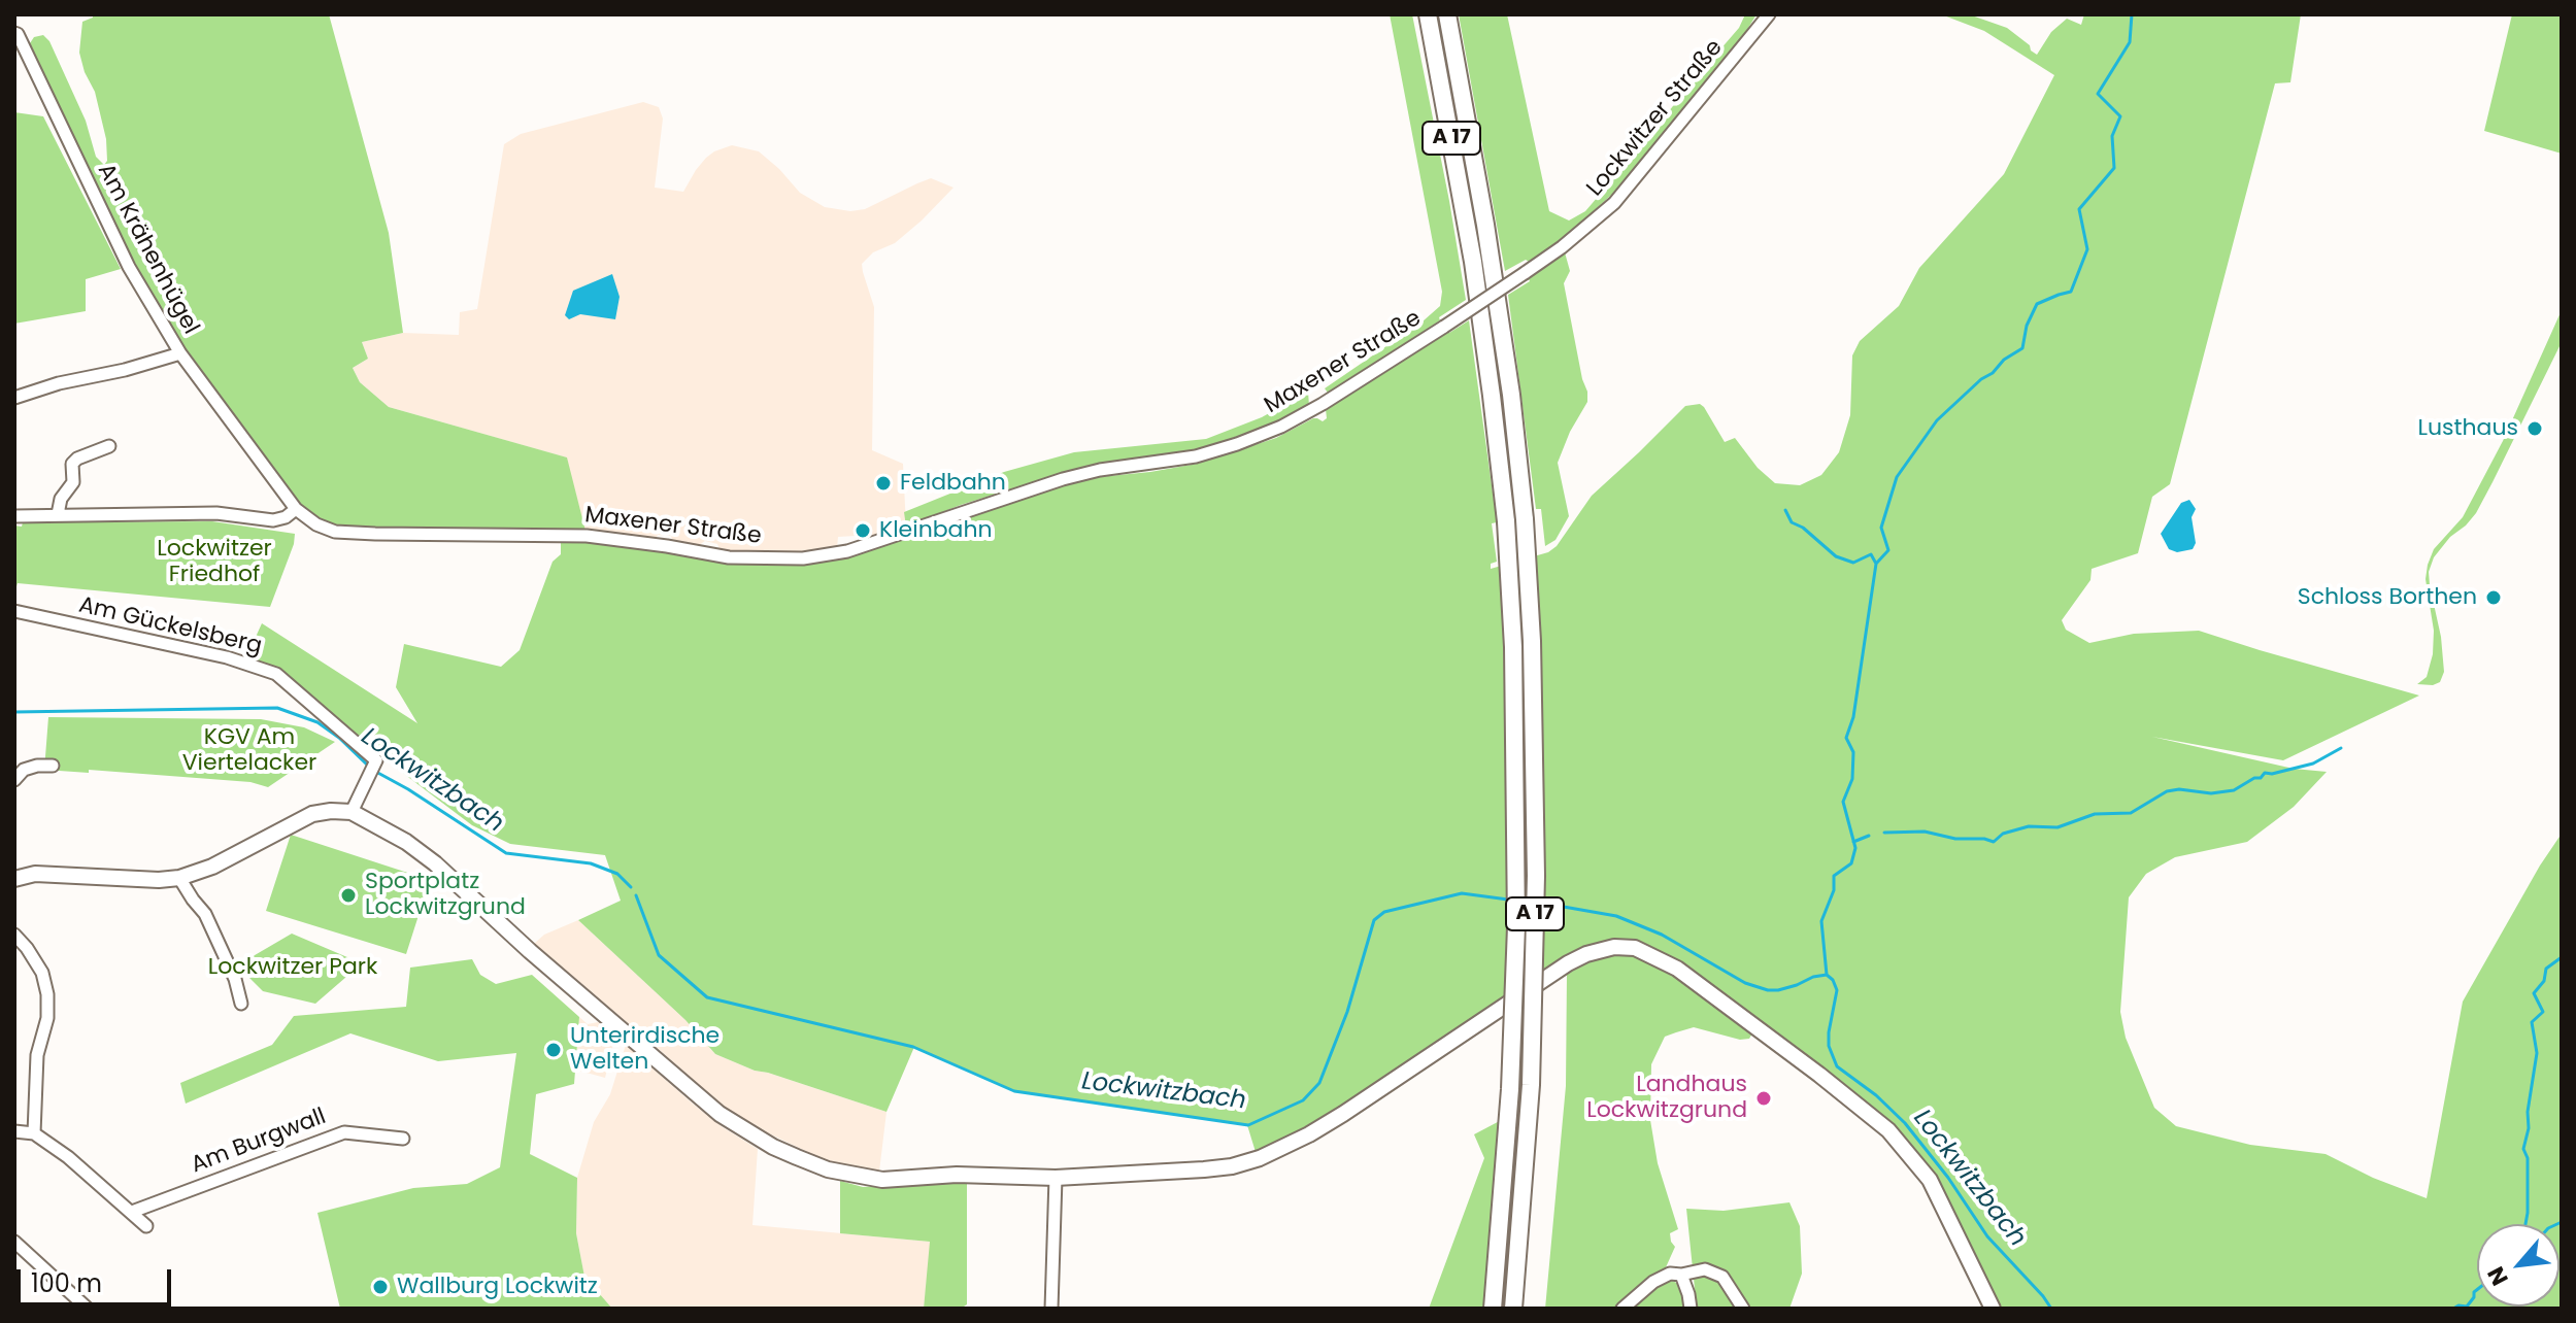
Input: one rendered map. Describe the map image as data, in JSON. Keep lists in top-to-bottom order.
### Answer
{
  "streets": {
    "highway": ["A 17"],
    "street": [
      "Lockwitzer Straße",
      "Am Krähenhügel",
      "Maxener Straße",
      "Am Gückelsberg",
      "Am Burgwall"
    ]
  },
  "crossings": [
    ["Lockwitzer Straße", "Maxener Straße"],
    ["Am Krähenhügel", "Maxener Straße"]
  ],
  "water": ["Lockwitzbach"],
  "parks": ["Lockwitzer Friedhof", "KGV Am Viertelacker", "Lockwitzer Park"],
  "places": [
    "Lusthaus",
    "Feldbahn",
    "Kleinbahn",
    "Schloss Borthen",
    "Sportplatz Lockwitzgrund",
    "Unterirdische Welten",
    "Landhaus Lockwitzgrund",
    "Wallburg Lockwitz"
  ],
  "scale_bar": "100 m",
  "north": "bottom left"
}
